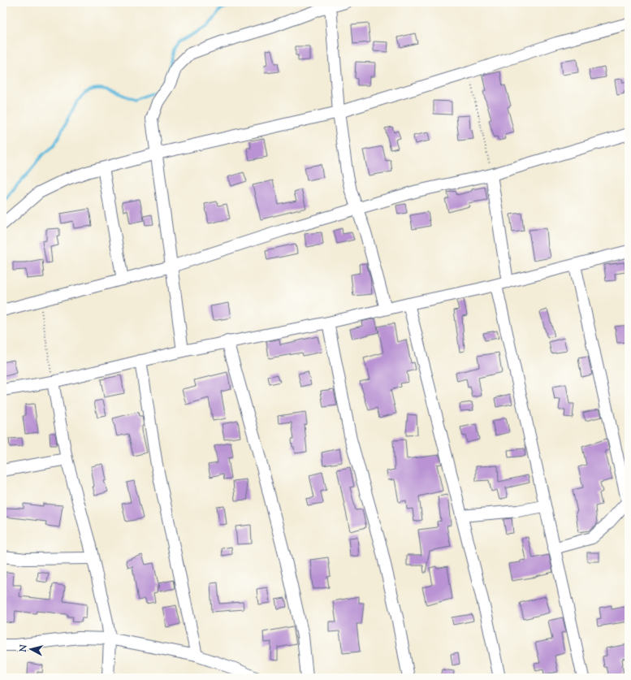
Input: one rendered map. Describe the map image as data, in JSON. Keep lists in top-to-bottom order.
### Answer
{
  "north": "left"
}
